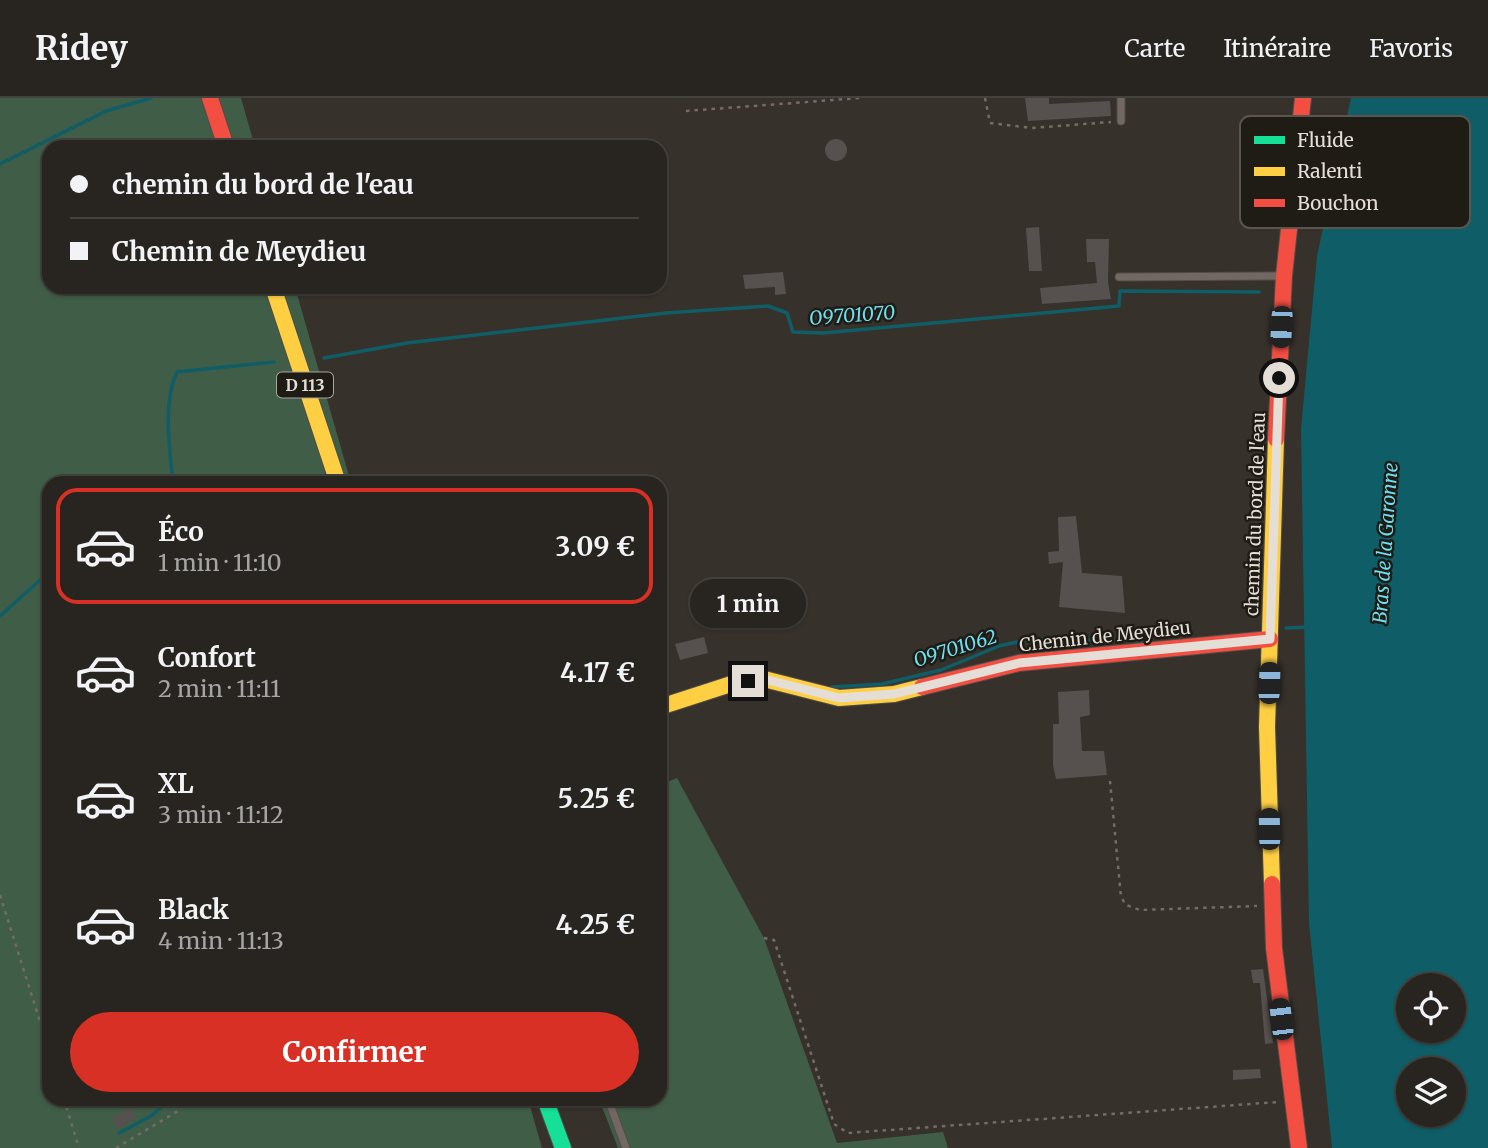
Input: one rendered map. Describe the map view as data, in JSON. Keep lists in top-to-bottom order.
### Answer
{
  "streets": {
    "street": ["D 113", "chemin du bord de l'eau", "Chemin de Meydieu"]
  },
  "crossings": [
    ["chemin du bord de l'eau", "Chemin de Meydieu"]
  ],
  "water": ["O9701070", "Bras de la Garonne", "O9701062"],
  "legend": ["Fluide", "Ralenti", "Bouchon"],
  "page": {
    "header": "Ridey",
    "nav": ["Carte", "Itinéraire", "Favoris"],
    "banner": ["chemin du bord de l'eau", "Chemin de Meydieu"],
    "list": [
      {
        "name": "Éco",
        "note": "1 min · 11:10",
        "value": "3.09 €"
      },
      {
        "name": "Confort",
        "note": "2 min · 11:11",
        "value": "4.17 €"
      },
      {
        "name": "XL",
        "note": "3 min · 11:12",
        "value": "5.25 €"
      },
      {
        "name": "Black",
        "note": "4 min · 11:13",
        "value": "4.25 €"
      }
    ],
    "bubble": "1 min",
    "buttons": "Confirmer"
  }
}
